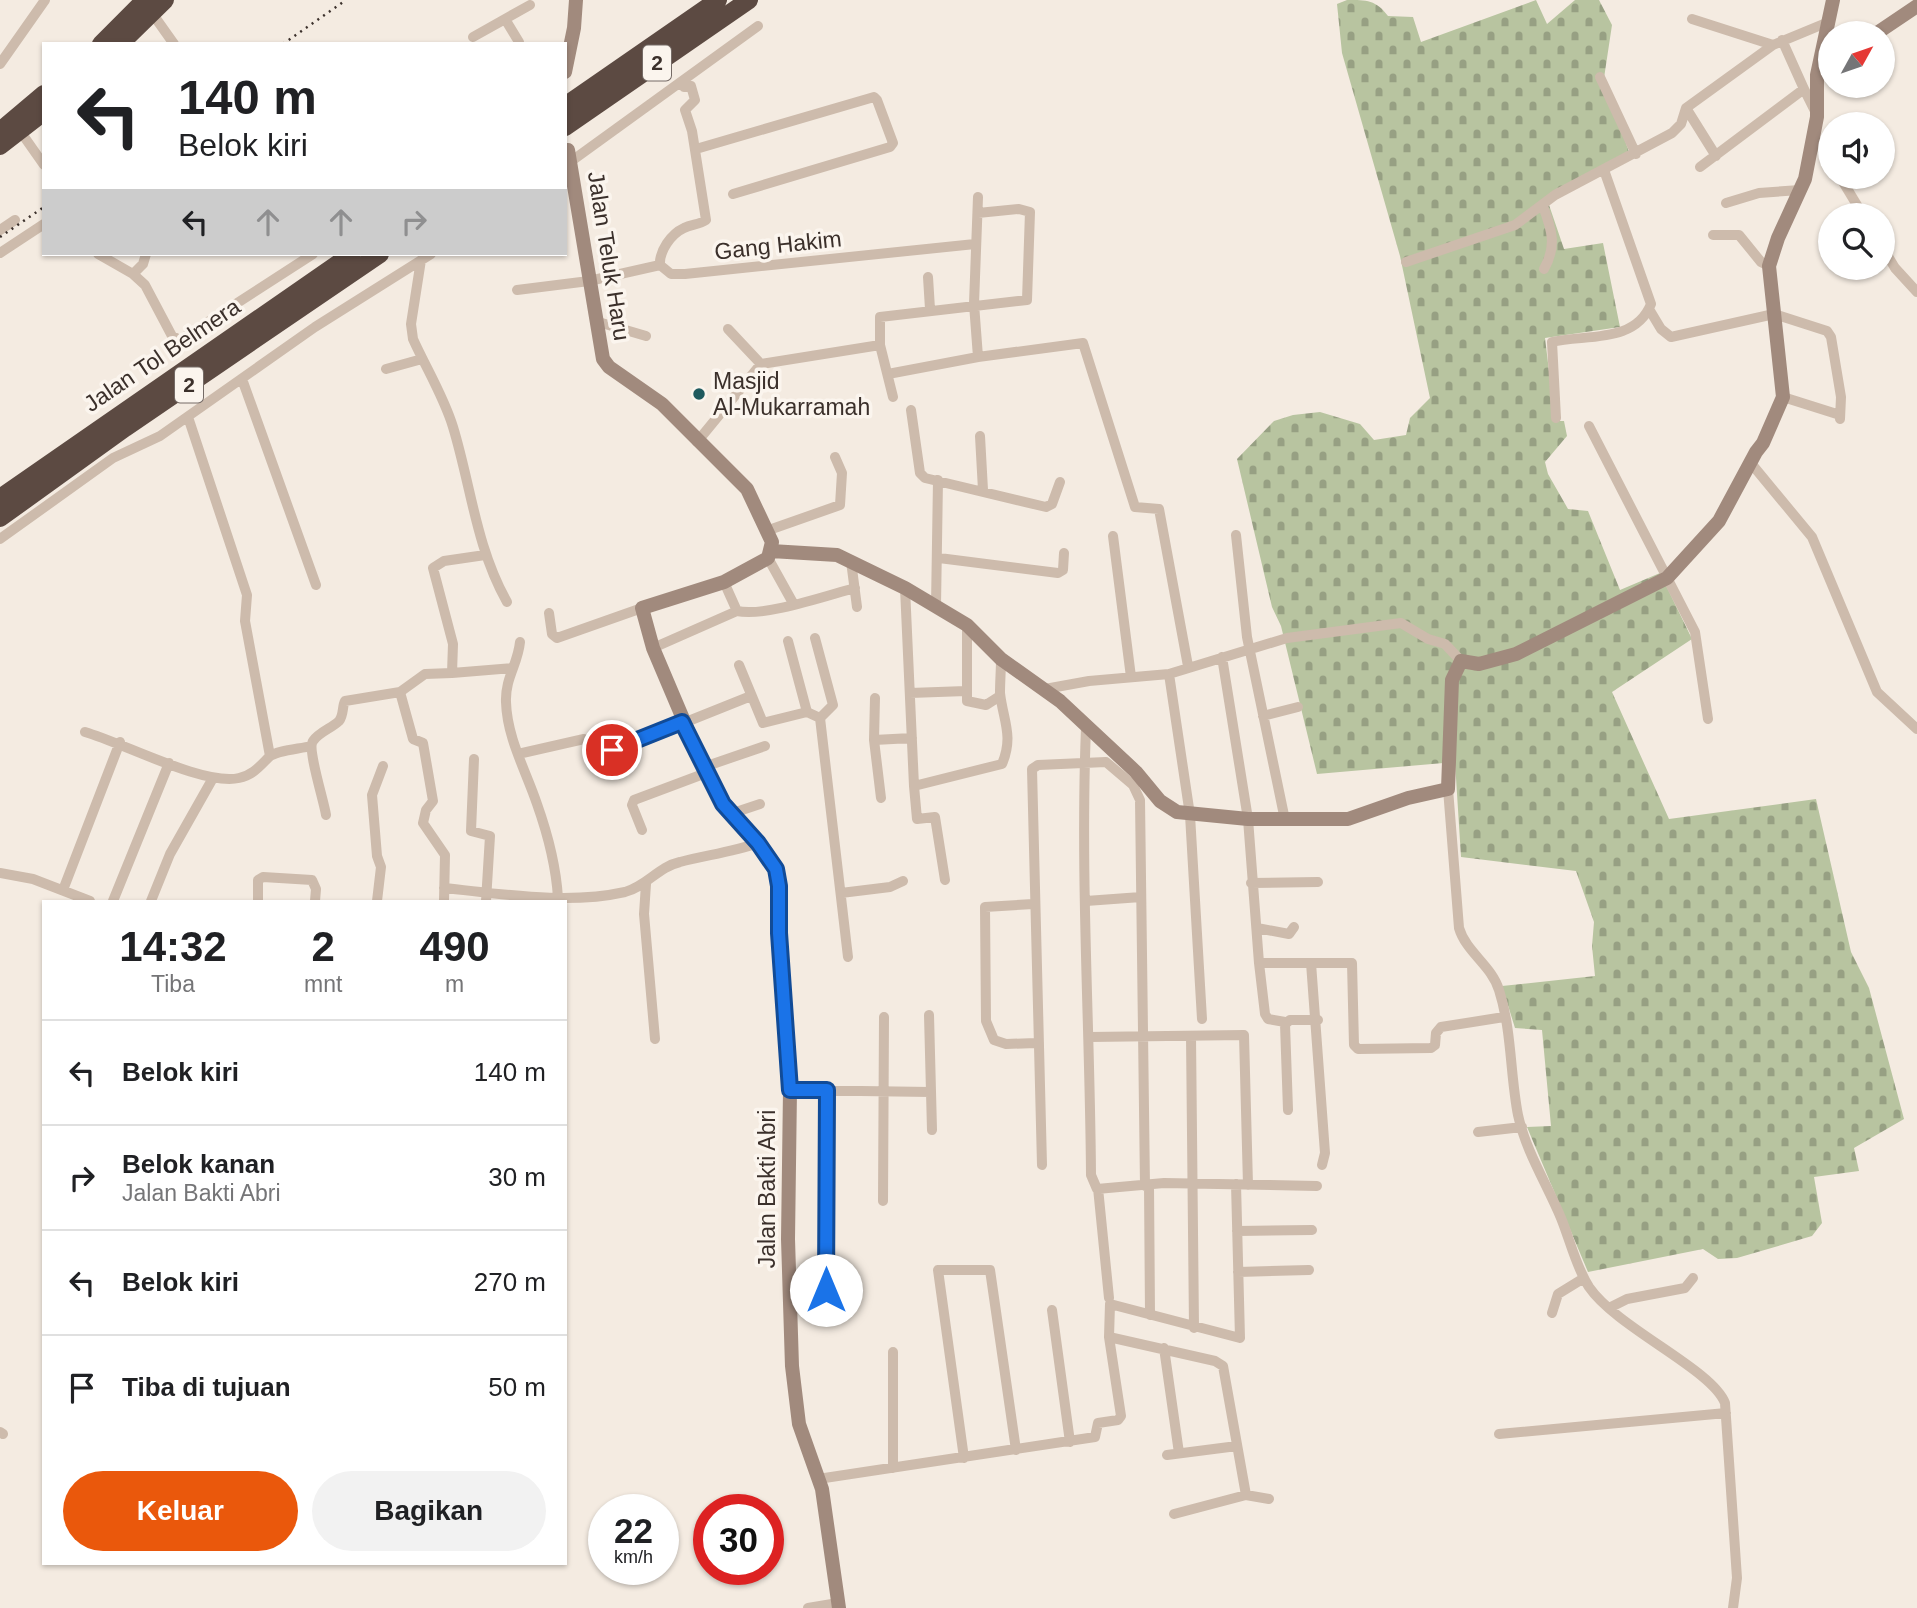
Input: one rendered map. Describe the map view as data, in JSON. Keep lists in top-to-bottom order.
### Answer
{
  "streets": {
    "highway": ["2", "Jalan Tol Belmera"],
    "street": ["Gang Hakim", "Jalan Teluk Haru", "Jalan Bakti Abri"]
  },
  "crossings": [
    ["Gang Hakim", "Jalan Teluk Haru"]
  ],
  "places": ["Masjid Al-Mukarramah"],
  "north": "top right",
  "page": {
    "turn": ["140 m", "Belok kiri"],
    "eta": [
      "14:32",
      "Tiba",
      "2",
      "mnt",
      "490",
      "m"
    ],
    "list": [
      {
        "name": "Belok kiri",
        "value": "140 m"
      },
      {
        "name": "Belok kanan",
        "note": "Jalan Bakti Abri",
        "value": "30 m"
      },
      {
        "name": "Belok kiri",
        "value": "270 m"
      },
      {
        "name": "Tiba di tujuan",
        "value": "50 m"
      }
    ],
    "buttons": ["Keluar", "Bagikan"],
    "speed": "22 km/h",
    "limit": "30"
  }
}
